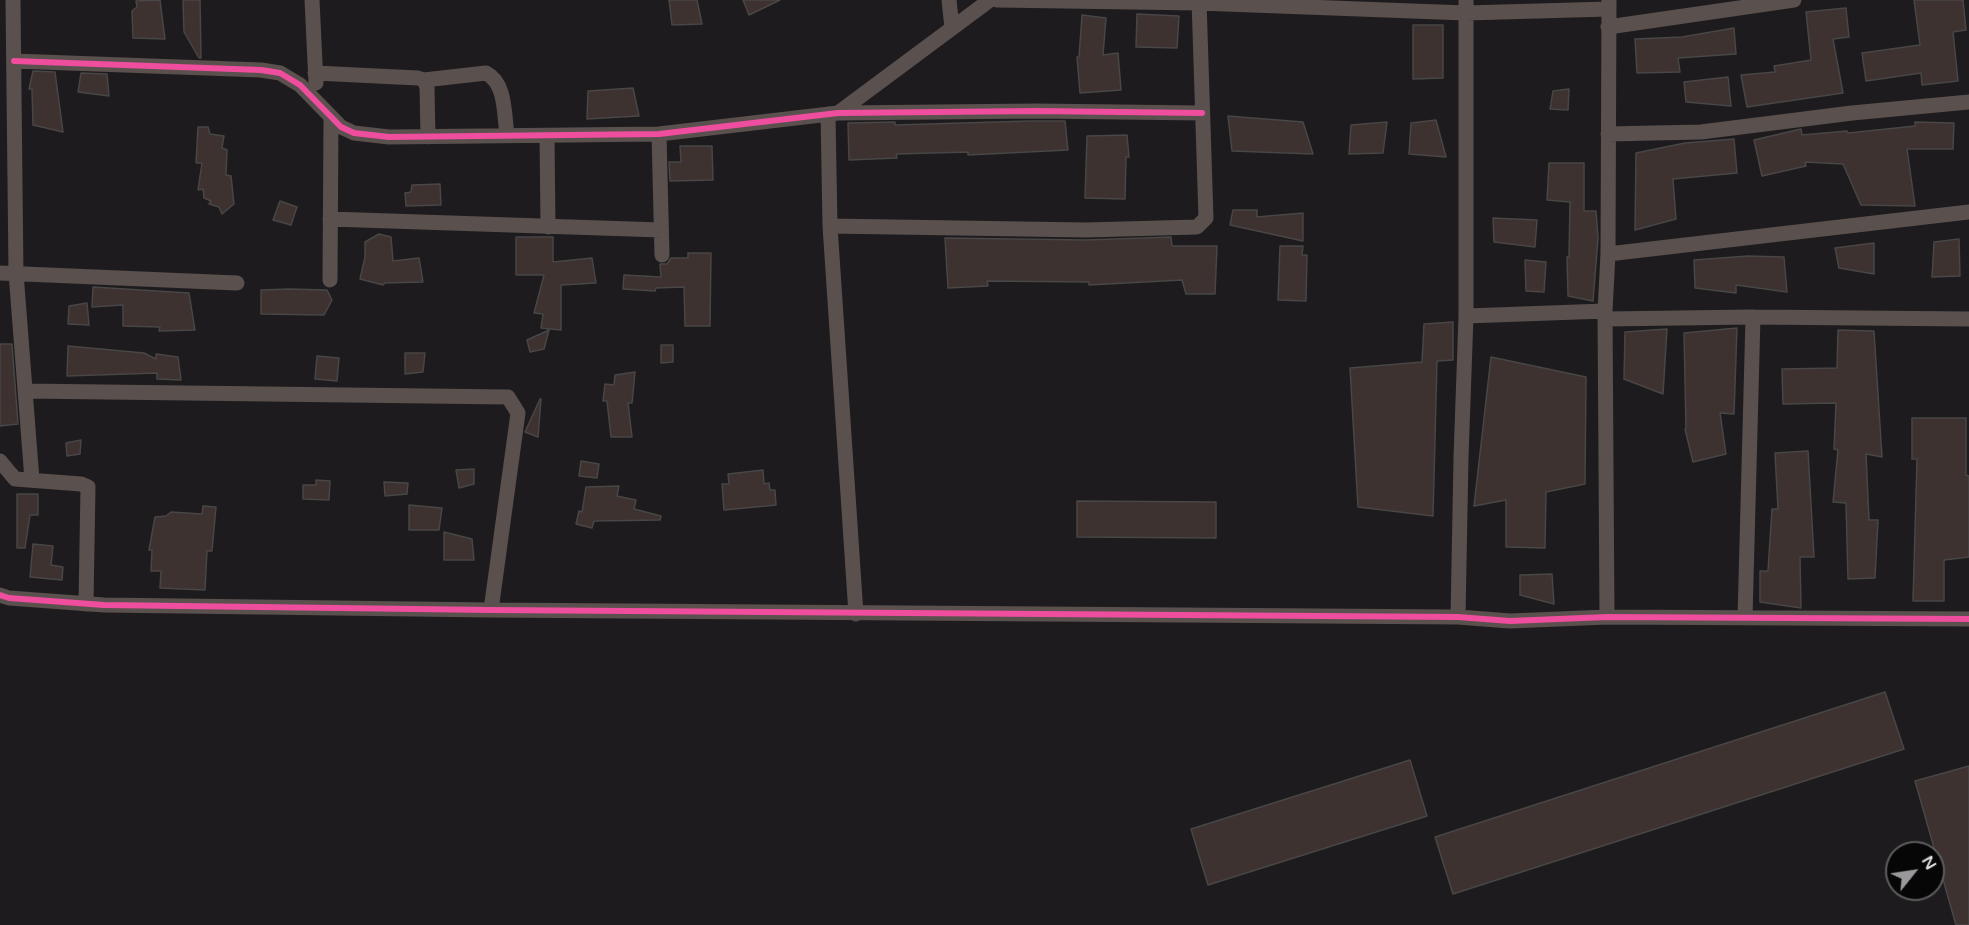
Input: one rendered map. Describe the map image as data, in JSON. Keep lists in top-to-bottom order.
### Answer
{
  "north": "top right"
}
